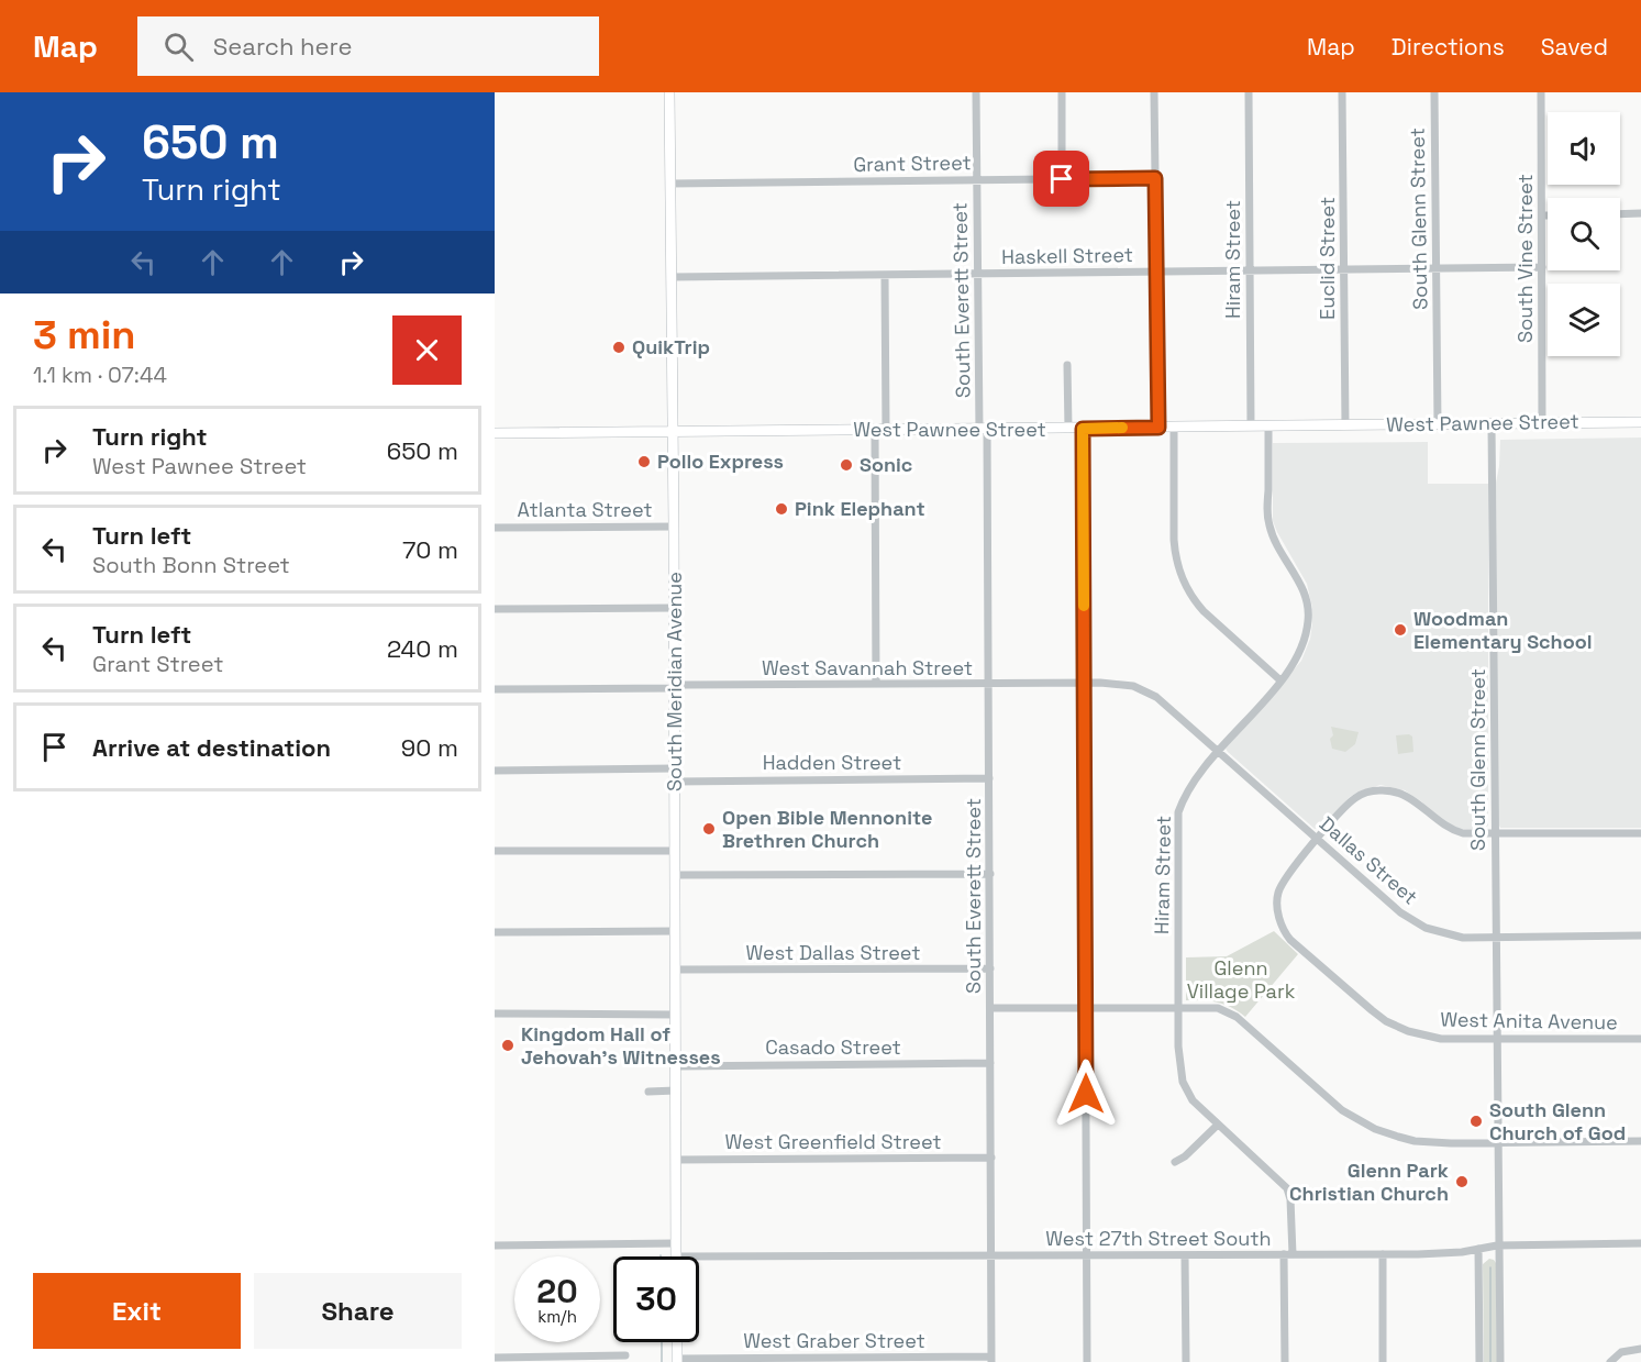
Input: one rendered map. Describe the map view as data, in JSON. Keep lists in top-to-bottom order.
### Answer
{
  "streets": {
    "main road": ["West Pawnee Street", "South Meridian Avenue"],
    "street": [
      "Grant Street",
      "South Glenn Street",
      "Haskell Street",
      "Euclid Street",
      "South Vine Street",
      "Hiram Street",
      "South Everett Street",
      "Atlanta Street",
      "West Savannah Street",
      "Hadden Street",
      "Dallas Street",
      "West Dallas Street",
      "West Anita Avenue",
      "Casado Street",
      "West Greenfield Street",
      "West 27th Street South",
      "West Graber Street"
    ]
  },
  "crossings": [
    ["Grant Street", "South Everett Street"],
    ["Grant Street", "South Meridian Avenue"],
    ["South Glenn Street", "Haskell Street"],
    ["South Glenn Street", "West Pawnee Street"],
    ["South Glenn Street", "Dallas Street"],
    ["South Glenn Street", "West Anita Avenue"],
    ["Haskell Street", "Euclid Street"],
    ["Haskell Street", "South Vine Street"],
    ["Haskell Street", "Hiram Street"],
    ["Haskell Street", "South Everett Street"],
    ["Haskell Street", "South Meridian Avenue"],
    ["Euclid Street", "West Pawnee Street"],
    ["South Vine Street", "West Pawnee Street"],
    ["Hiram Street", "West Pawnee Street"],
    ["Hiram Street", "West Savannah Street"],
    ["Hiram Street", "Dallas Street"],
    ["Hiram Street", "West 27th Street South"],
    ["South Everett Street", "West Pawnee Street"],
    ["South Everett Street", "West Savannah Street"],
    ["South Everett Street", "Hadden Street"],
    ["South Everett Street", "West Dallas Street"],
    ["South Everett Street", "Casado Street"],
    ["South Everett Street", "West Greenfield Street"],
    ["South Everett Street", "West 27th Street South"],
    ["South Everett Street", "West Graber Street"],
    ["West Pawnee Street", "South Meridian Avenue"],
    ["Atlanta Street", "South Meridian Avenue"],
    ["West Savannah Street", "South Meridian Avenue"],
    ["West Savannah Street", "Dallas Street"],
    ["South Meridian Avenue", "Hadden Street"],
    ["South Meridian Avenue", "West Dallas Street"],
    ["South Meridian Avenue", "Casado Street"],
    ["South Meridian Avenue", "West Greenfield Street"],
    ["Dallas Street", "West Anita Avenue"]
  ],
  "parks": ["Glenn Village Park"],
  "places": [
    "QuikTrip",
    "Pollo Express",
    "Sonic",
    "Pink Elephant",
    "Woodman Elementary School",
    "Open Bible Mennonite Brethren Church",
    "Kingdom Hall of Jehovah's Witnesses",
    "South Glenn Church of God",
    "Glenn Park Christian Church"
  ],
  "page": {
    "header": "Map",
    "search": "Search here",
    "nav": ["Map", "Directions", "Saved"],
    "turn": ["650 m", "Turn right"],
    "heading": ["3 min", "1.1 km · 07:44"],
    "list": [
      {
        "name": "Turn right",
        "note": "West Pawnee Street",
        "value": "650 m"
      },
      {
        "name": "Turn left",
        "note": "South Bonn Street",
        "value": "70 m"
      },
      {
        "name": "Turn left",
        "note": "Grant Street",
        "value": "240 m"
      },
      {
        "name": "Arrive at destination",
        "value": "90 m"
      }
    ],
    "speed": "20 km/h",
    "limit": "30",
    "buttons": ["Exit", "Share"]
  }
}
